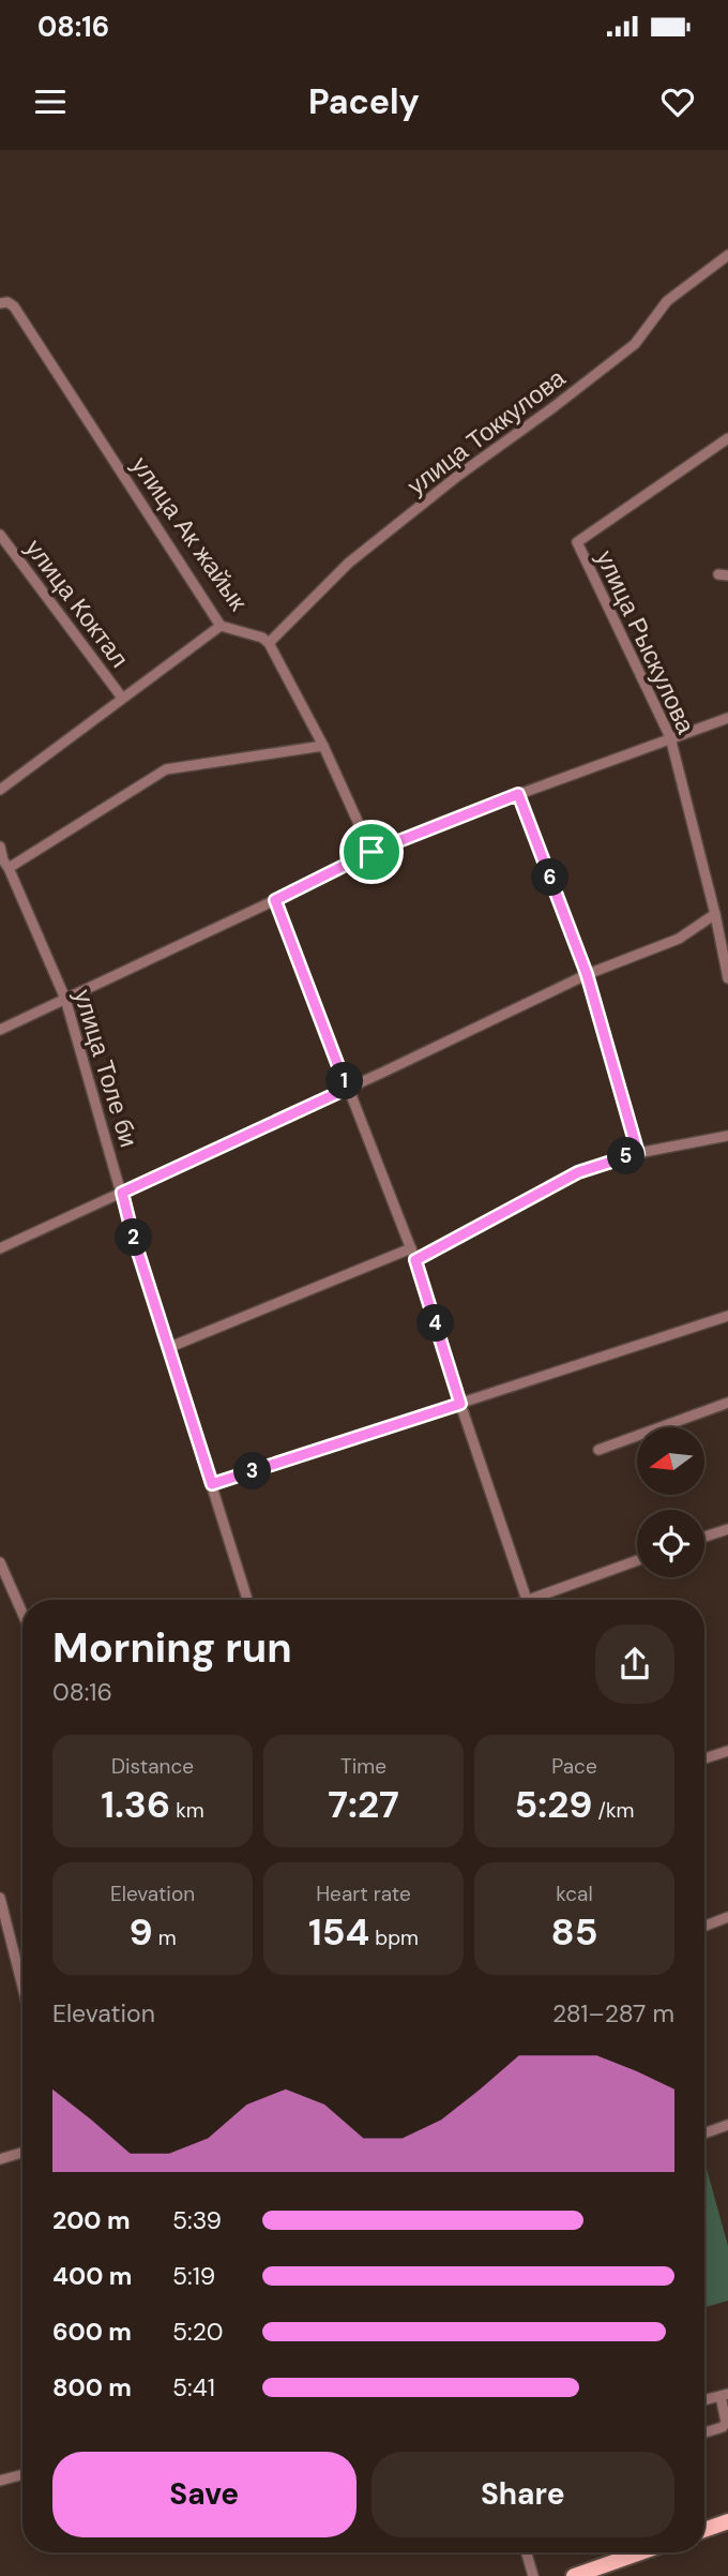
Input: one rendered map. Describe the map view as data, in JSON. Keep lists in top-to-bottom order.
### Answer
{
  "streets": {
    "street": [
      "улица Токкулова",
      "улица Ак жайык",
      "улица Коктал",
      "улица Рыскулова",
      "улица Толе би"
    ]
  },
  "crossings": [
    ["улица Токкулова", "улица Ак жайык"]
  ],
  "north": "left",
  "page": {
    "status": "08:16",
    "header": "Pacely",
    "pins": [
      "6",
      "1",
      "5",
      "2",
      "4",
      "3"
    ],
    "heading": ["Morning run", "08:16"],
    "stats": [
      ["Distance", "1.36 km"],
      ["Time", "7:27"],
      ["Pace", "5:29 /km"],
      ["Elevation", "9 m"],
      ["Heart rate", "154 bpm"],
      ["kcal", "85"]
    ],
    "chart": ["Elevation", "281–287 m"],
    "list": [
      {
        "name": "200 m",
        "note": "5:39"
      },
      {
        "name": "400 m",
        "note": "5:19"
      },
      {
        "name": "600 m",
        "note": "5:20"
      },
      {
        "name": "800 m",
        "note": "5:41"
      }
    ],
    "buttons": ["Save", "Share"]
  }
}
